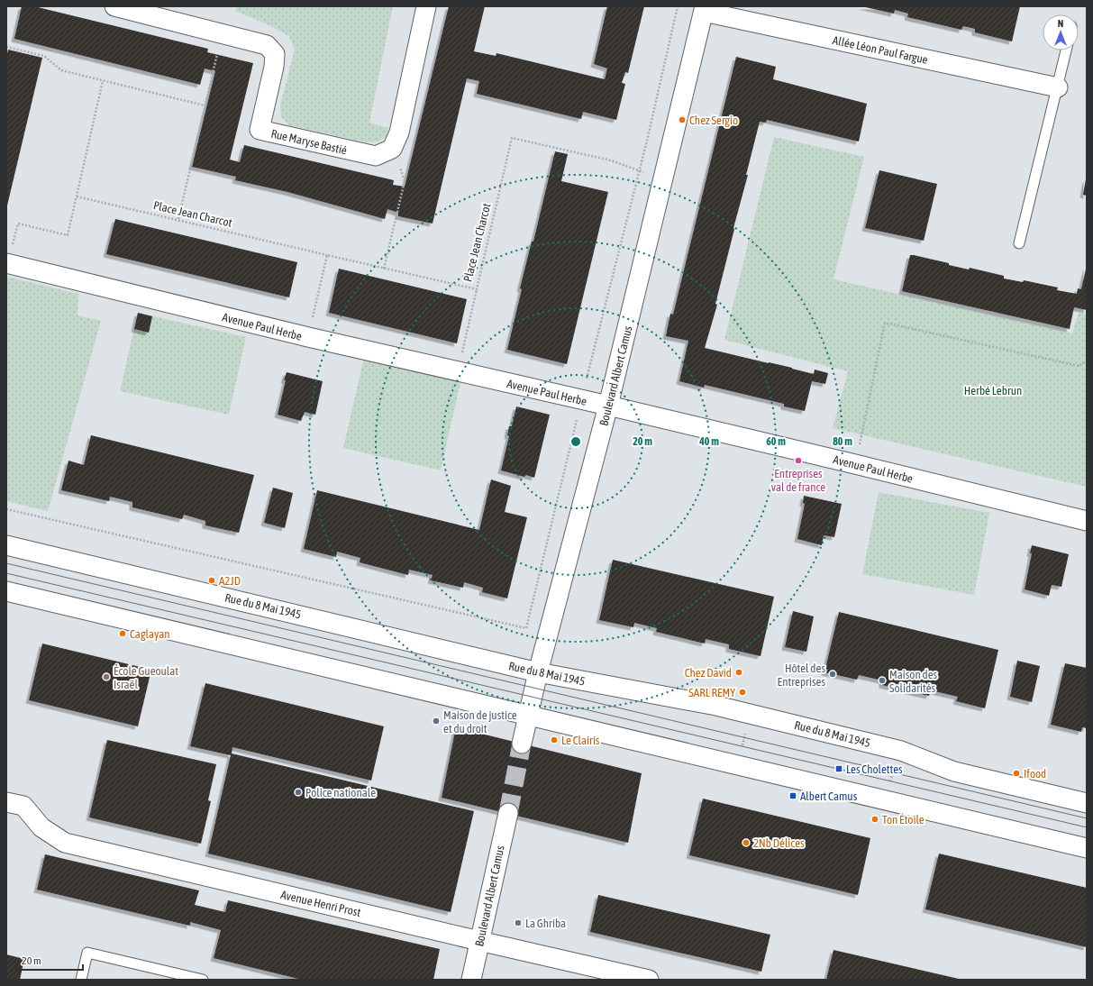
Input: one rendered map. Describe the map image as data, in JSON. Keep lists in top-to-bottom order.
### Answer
{
  "streets": {
    "street": [
      "Allée Léon Paul Fargue",
      "Rue Maryse Bastié",
      "Avenue Paul Herbe",
      "Boulevard Albert Camus",
      "Rue du 8 Mai 1945",
      "Avenue Henri Prost"
    ],
    "path": ["Place Jean Charcot"]
  },
  "crossings": [
    ["Allée Léon Paul Fargue", "Boulevard Albert Camus"],
    ["Avenue Paul Herbe", "Boulevard Albert Camus"],
    ["Boulevard Albert Camus", "Rue du 8 Mai 1945"],
    ["Boulevard Albert Camus", "Avenue Henri Prost"]
  ],
  "parks": ["Herbé Lebrun"],
  "places": {
    "other": [
      "Chez Sergio",
      "Entreprises val de france",
      "A2JD",
      "Caglayan",
      "Chez David",
      "Hôtel des Entreprises",
      "École Gueoulat Israël",
      "Maison des Solidarités",
      "SARL REMY",
      "Maison de justice et du droit",
      "Le Clairis",
      "Ifood",
      "Police nationale",
      "Ton Étoile",
      "2Nb Délices",
      "La Ghriba"
    ],
    "transit": ["Les Cholettes", "Albert Camus"]
  },
  "scale_bar": "20 m",
  "north": "top",
  "rings": [
    "20 m",
    "40 m",
    "60 m",
    "80 m"
  ]
}
